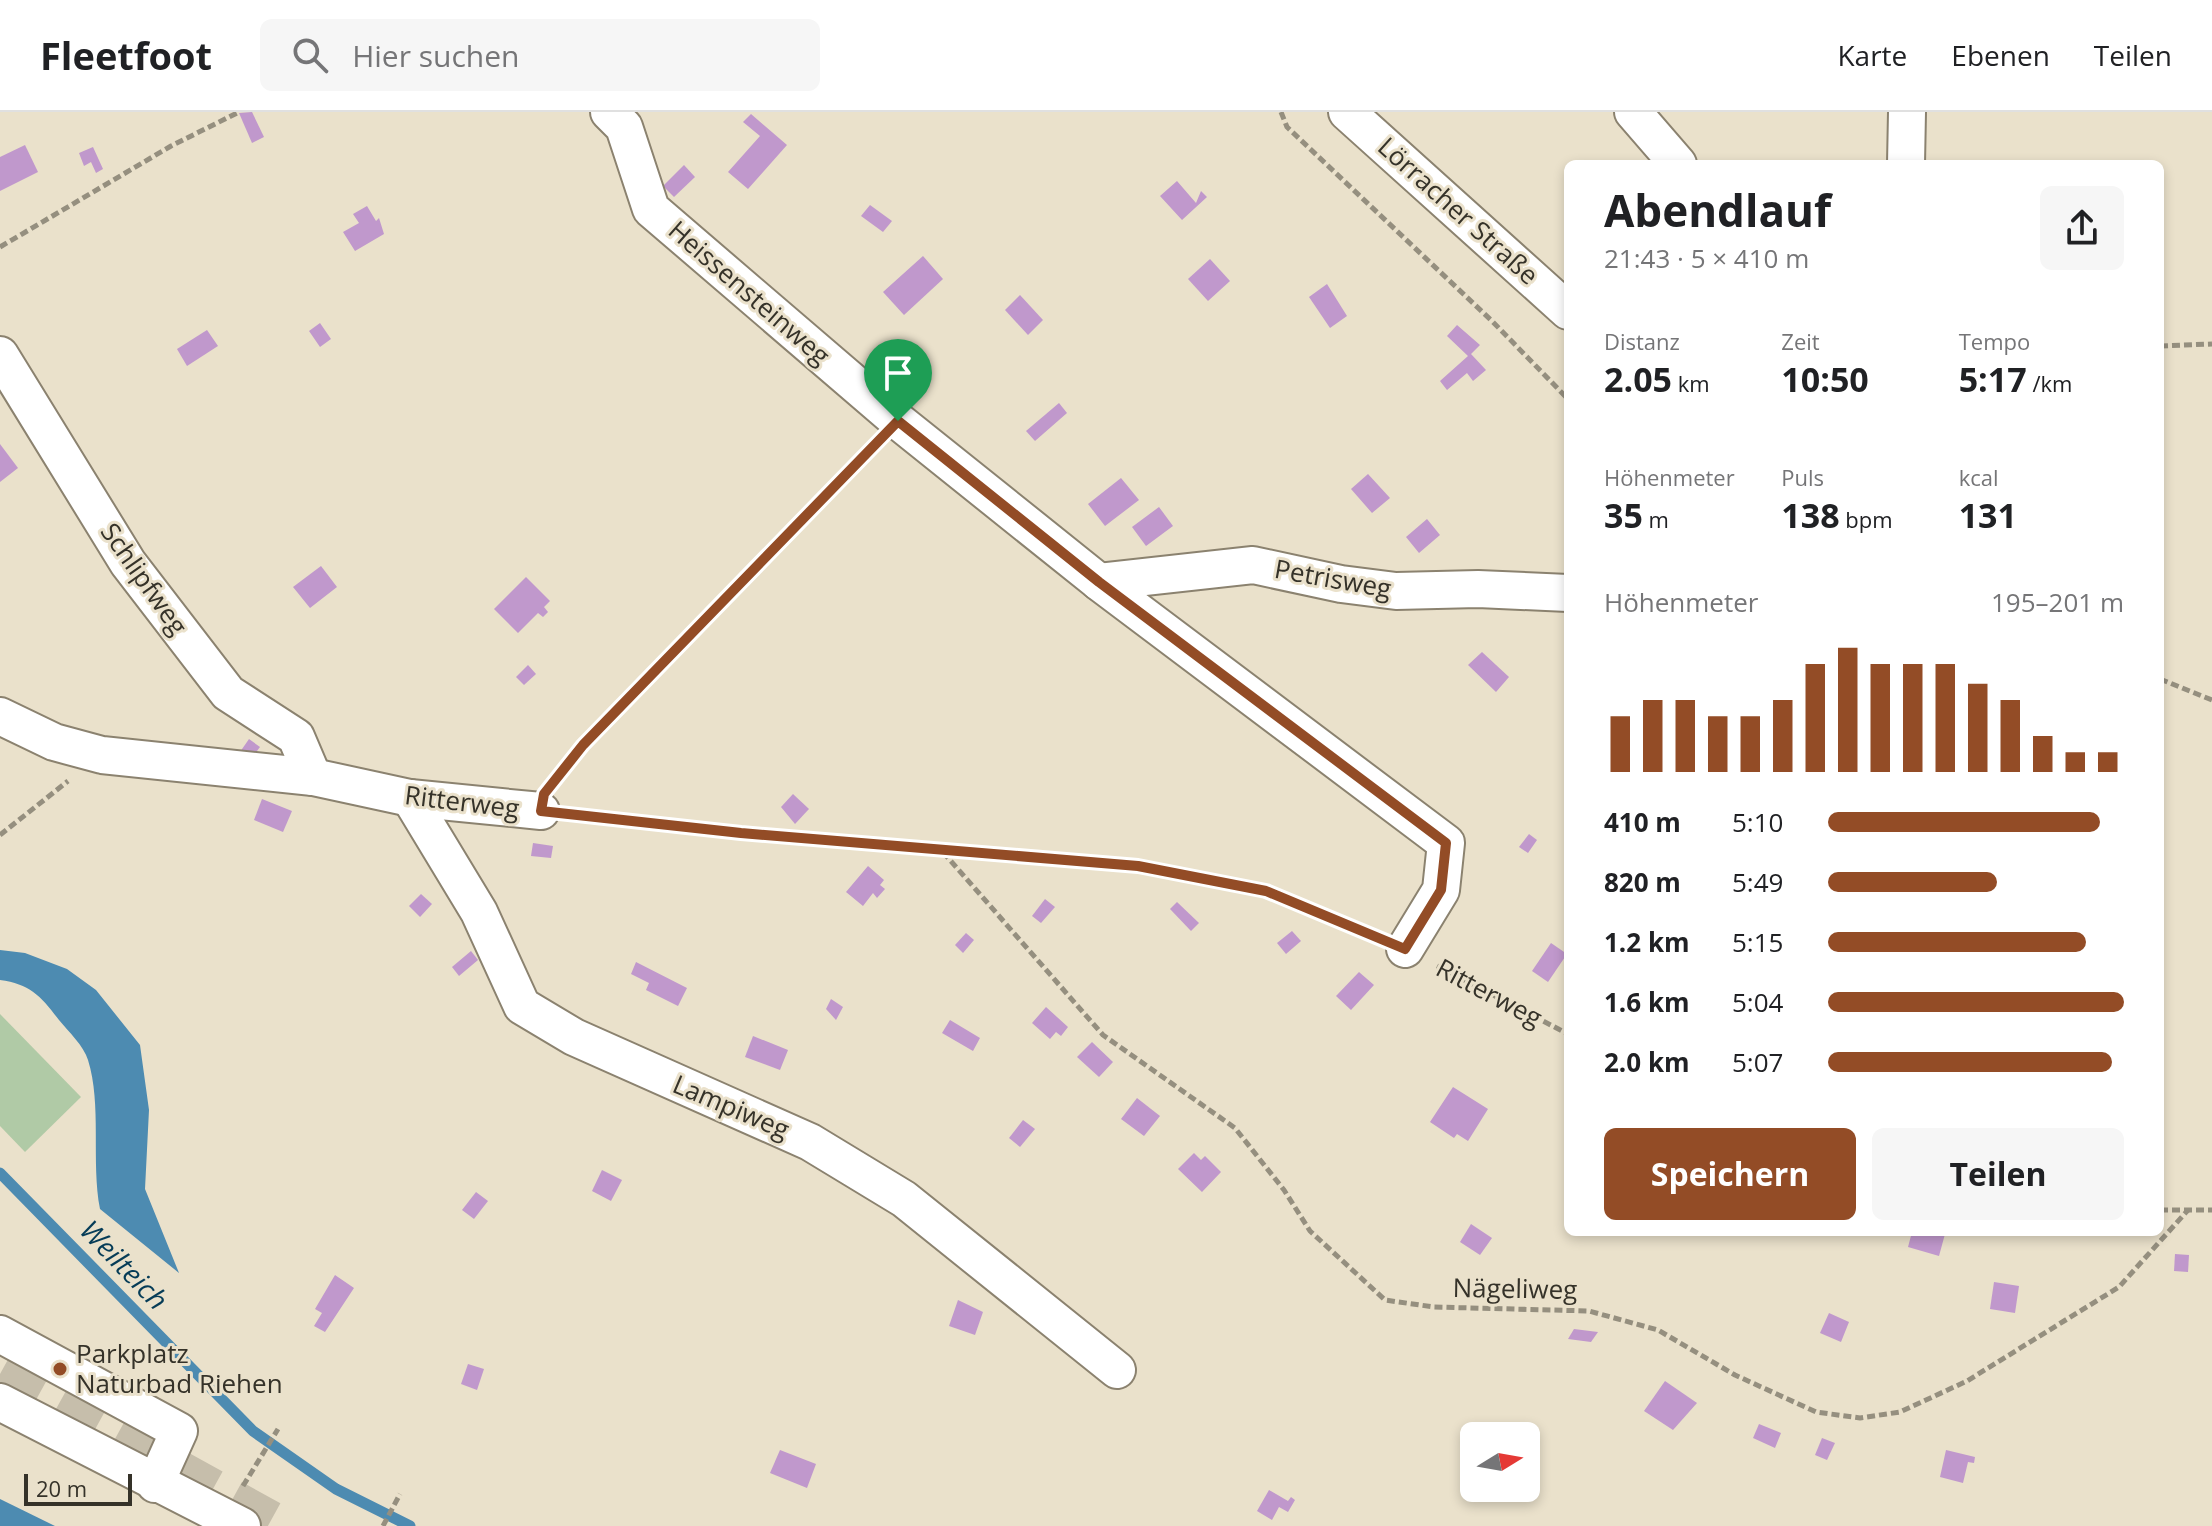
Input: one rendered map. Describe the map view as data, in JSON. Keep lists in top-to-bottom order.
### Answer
{
  "streets": {
    "street": [
      "Lörracher Straße",
      "Heissensteinweg",
      "Schlipfweg",
      "Petrisweg",
      "Ritterweg",
      "Lampiweg"
    ],
    "path": ["Nägeliweg"]
  },
  "crossings": [
    ["Heissensteinweg", "Petrisweg"],
    ["Heissensteinweg", "Ritterweg"],
    ["Schlipfweg", "Ritterweg"],
    ["Ritterweg", "Lampiweg"],
    ["Ritterweg", "Nägeliweg"]
  ],
  "water": ["Weilteich"],
  "places": ["Parkplatz Naturbad Riehen"],
  "scale_bar": "20 m",
  "north": "right",
  "page": {
    "header": "Fleetfoot",
    "search": "Hier suchen",
    "nav": ["Karte", "Ebenen", "Teilen"],
    "heading": ["Abendlauf", "21:43 · 5 × 410 m"],
    "stats": [
      ["Distanz", "2.05 km"],
      ["Zeit", "10:50"],
      ["Tempo", "5:17 /km"],
      ["Höhenmeter", "35 m"],
      ["Puls", "138 bpm"],
      ["kcal", "131"]
    ],
    "chart": ["Höhenmeter", "195–201 m"],
    "list": [
      {
        "name": "410 m",
        "note": "5:10"
      },
      {
        "name": "820 m",
        "note": "5:49"
      },
      {
        "name": "1.2 km",
        "note": "5:15"
      },
      {
        "name": "1.6 km",
        "note": "5:04"
      },
      {
        "name": "2.0 km",
        "note": "5:07"
      }
    ],
    "buttons": ["Speichern", "Teilen"],
    "scale": "20 m"
  }
}
